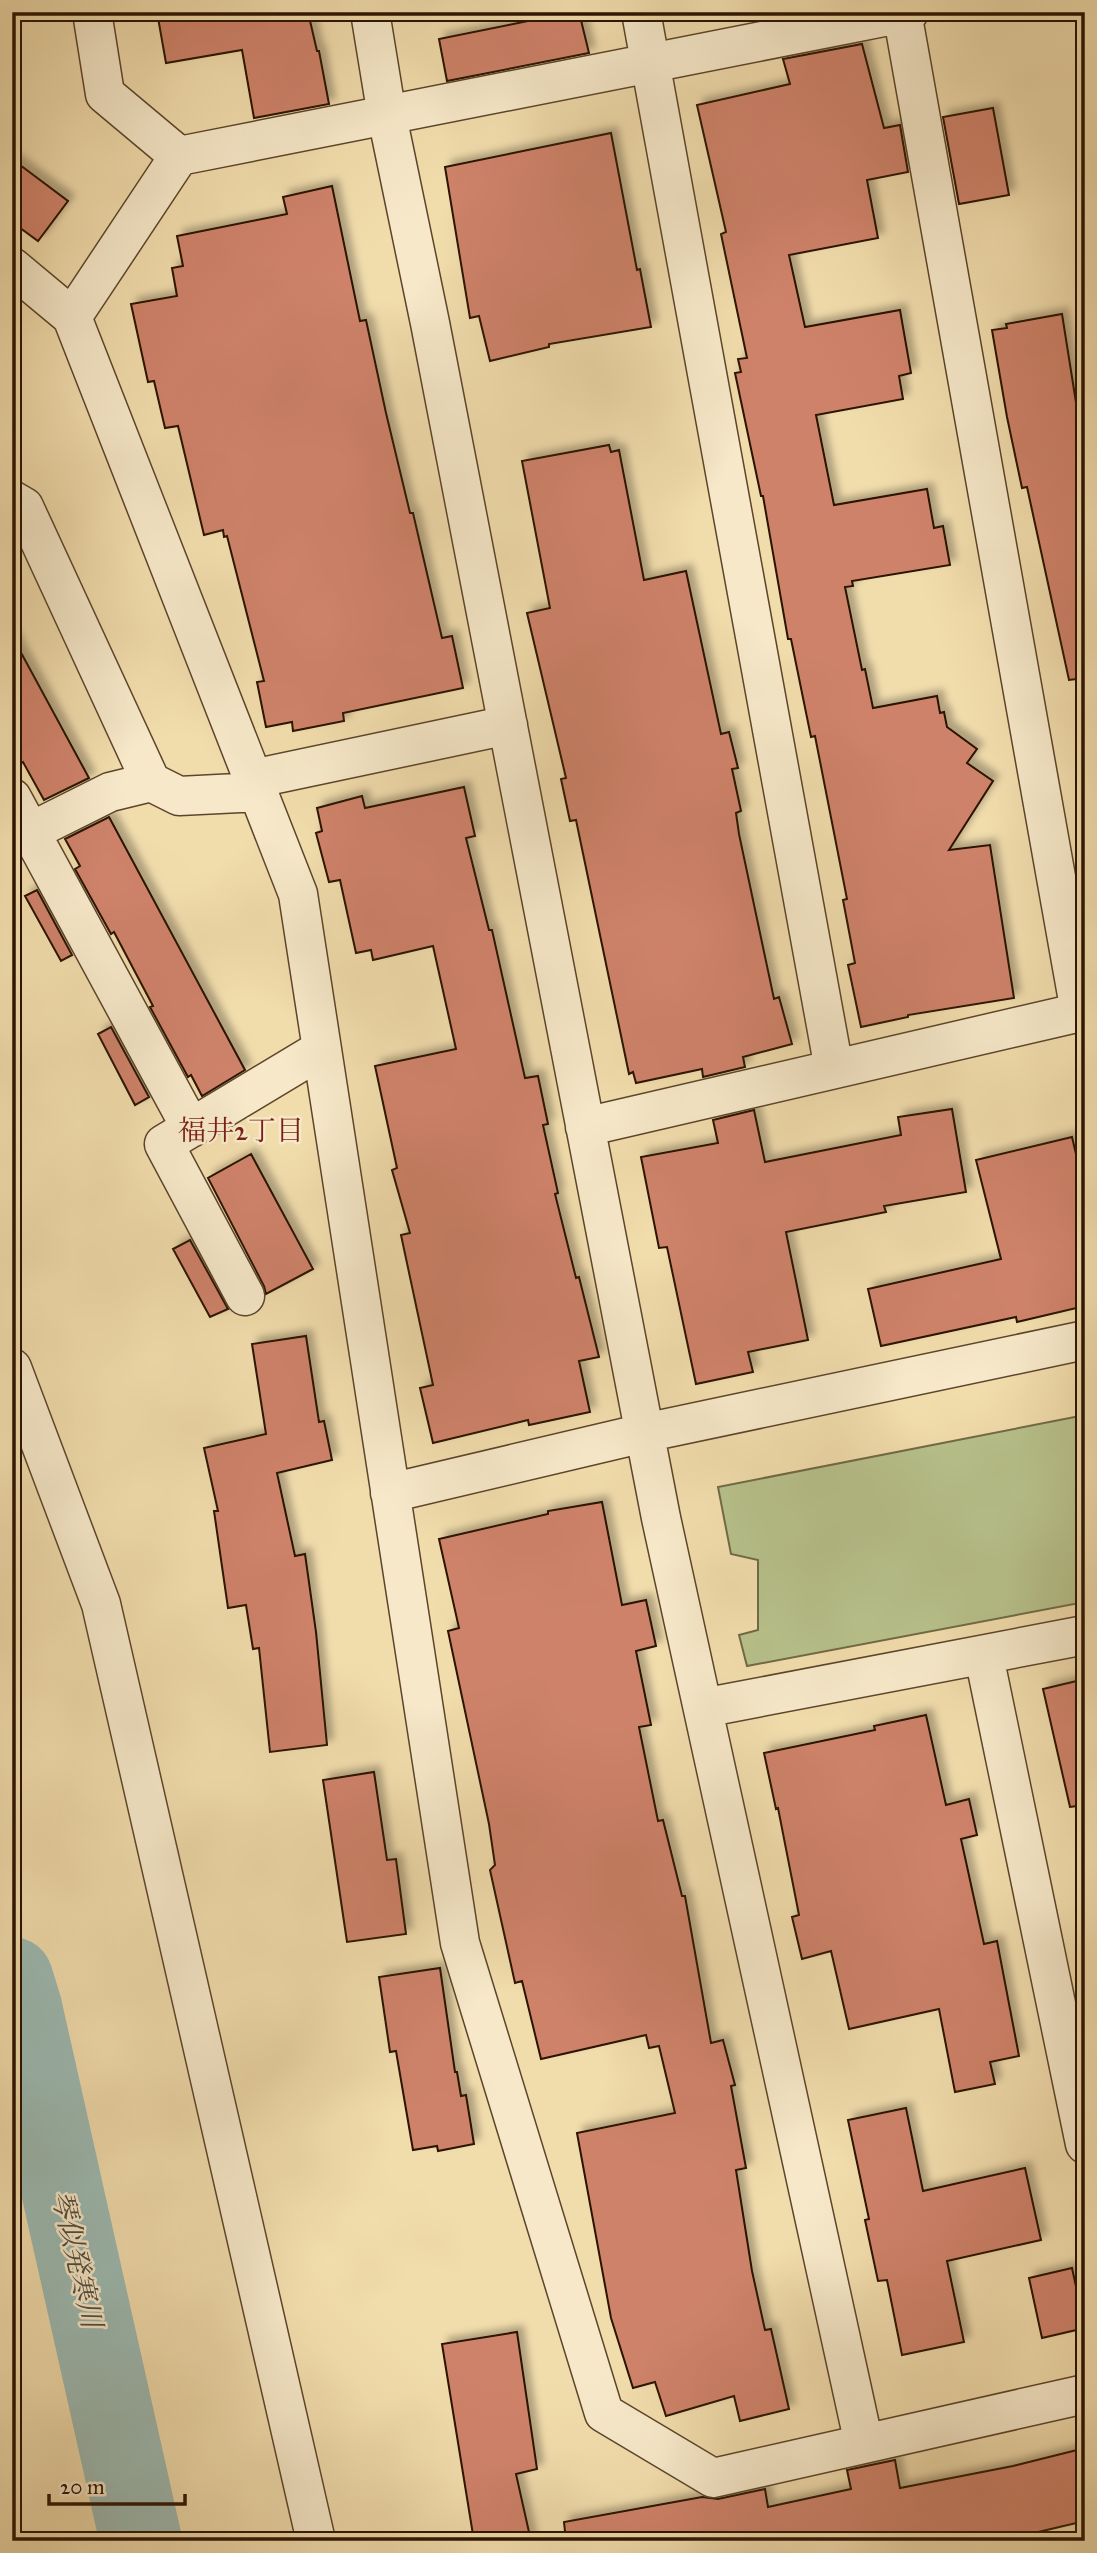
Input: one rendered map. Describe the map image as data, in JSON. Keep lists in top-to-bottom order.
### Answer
{
  "districts": ["福井2丁目"],
  "water": ["琴似発寒川"],
  "scale_bar": "20 m"
}
